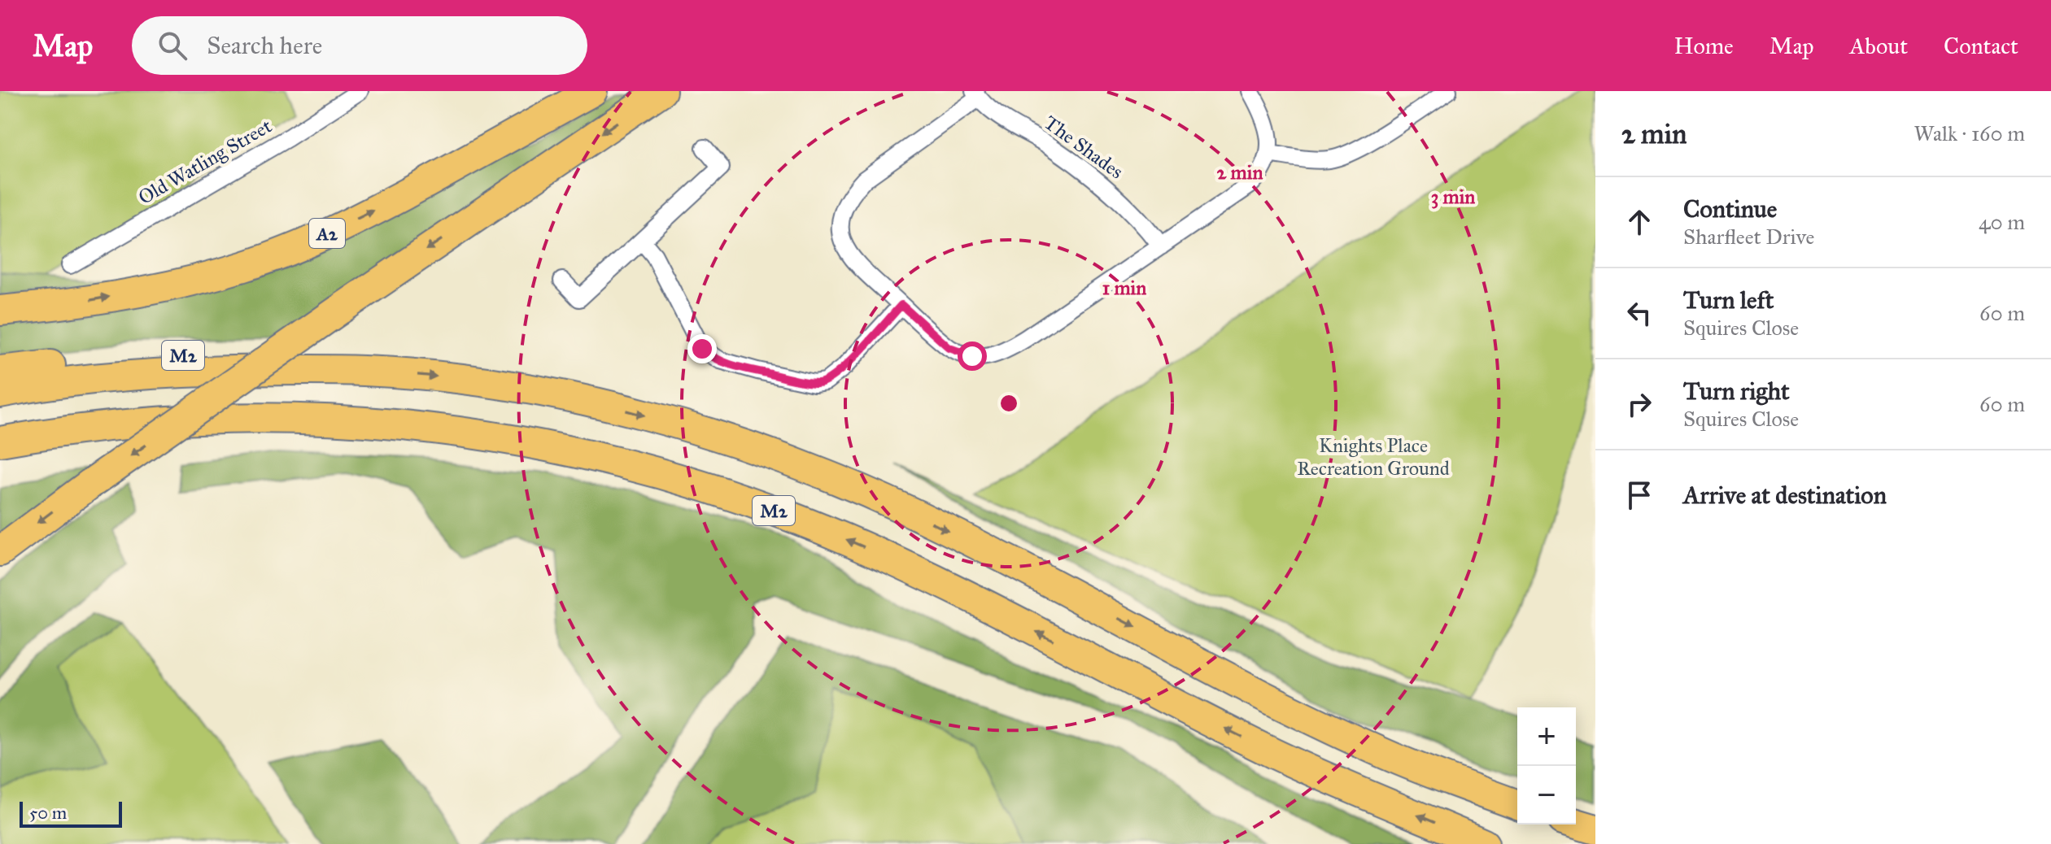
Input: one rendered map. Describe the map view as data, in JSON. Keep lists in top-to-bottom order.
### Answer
{
  "streets": {
    "highway": ["A2", "M2"],
    "street": ["The Shades", "Old Watling Street"]
  },
  "parks": ["Knights Place Recreation Ground"],
  "scale_bar": "50 m",
  "page": {
    "header": "Map",
    "search": "Search here",
    "nav": [
      "Home",
      "Map",
      "About",
      "Contact"
    ],
    "heading": ["2 min", "Walk · 160 m"],
    "list": [
      ["Continue", "Sharfleet Drive", "40 m"],
      ["Turn left", "Squires Close", "60 m"],
      ["Turn right", "Squires Close", "60 m"],
      "Arrive at destination"
    ],
    "map_buttons": ["+", "−"],
    "scale": "50 m"
  },
  "rings": ["2 min", "3 min", "1 min"]
}
